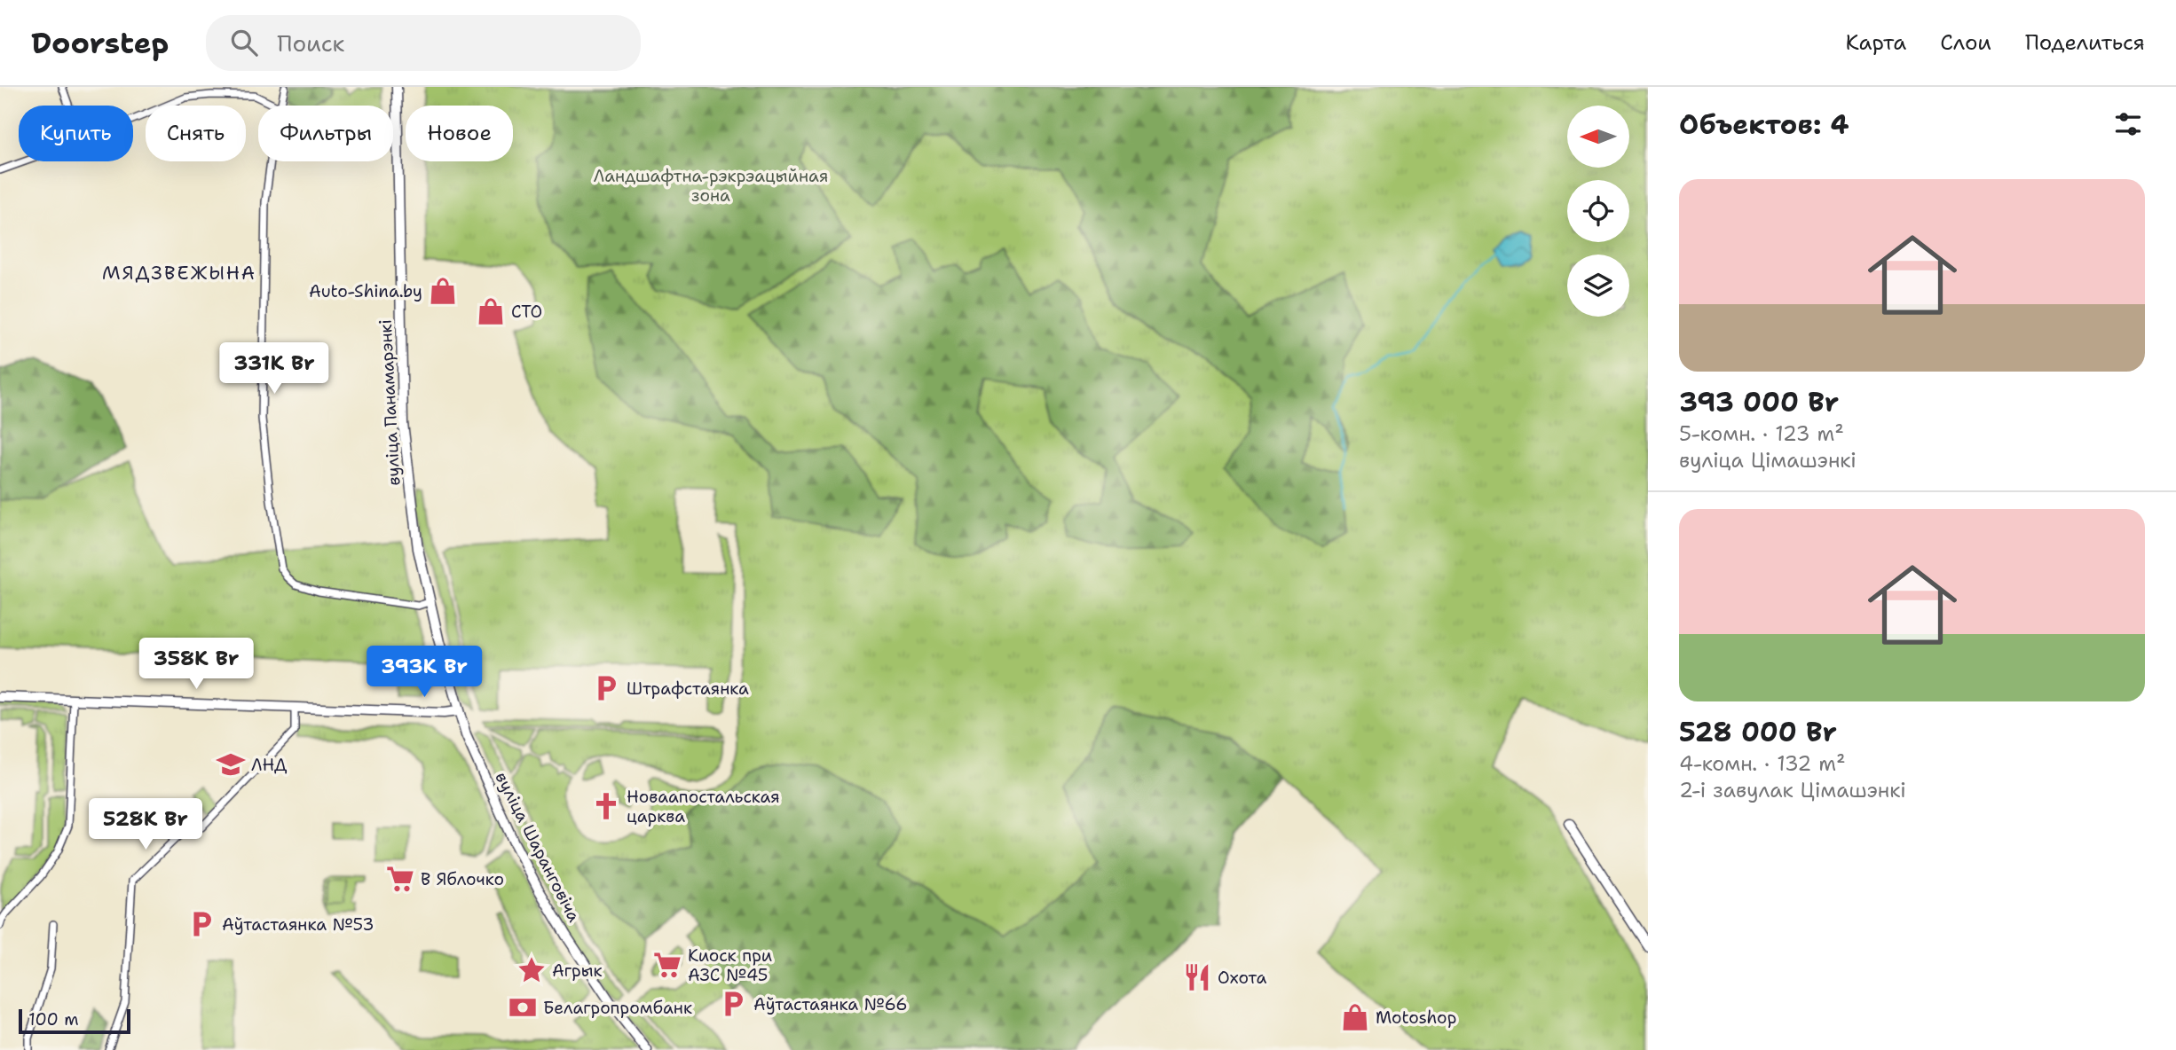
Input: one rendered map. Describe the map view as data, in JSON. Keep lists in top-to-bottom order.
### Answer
{
  "streets": {
    "main road": ["вуліца Панамарэнкі", "вуліца Шаранговіча"]
  },
  "crossings": [
    ["вуліца Панамарэнкі", "вуліца Шаранговіча"]
  ],
  "districts": ["МЯДЗВЕЖЫНА"],
  "parks": ["Ландшафтна-рэкрэацыйная зона"],
  "places": {
    "shop": ["Auto-Shina.by", "СТО", "Motoshop"],
    "parking": ["Штрафстаянка", "Аўтастаянка №53", "Аўтастаянка №66"],
    "school or university": ["ЛНД"],
    "church": ["Новаапостальская царква"],
    "supermarket": ["В Яблочко", "Киоск при АЗС №45"],
    "place": ["Агрык"],
    "restaurant": ["Охота"],
    "bank": ["Белагропромбанк"]
  },
  "scale_bar": "100 m",
  "north": "left",
  "page": {
    "header": "Doorstep",
    "search": "Поиск",
    "nav": ["Карта", "Слои", "Поделиться"],
    "heading": "Объектов: 4",
    "chip": [
      "Купить",
      "Снять",
      "Фильтры",
      "Новое"
    ],
    "list": [
      {
        "name": "393 000 Br",
        "note": "5-комн. · 123 m² · вуліца Цімашэнкі"
      },
      {
        "name": "528 000 Br",
        "note": "4-комн. · 132 m² · 2-і завулак Цімашэнкі"
      }
    ],
    "price": [
      "331K Br",
      "358K Br",
      "393K Br",
      "528K Br"
    ],
    "scale": "100 m"
  }
}
